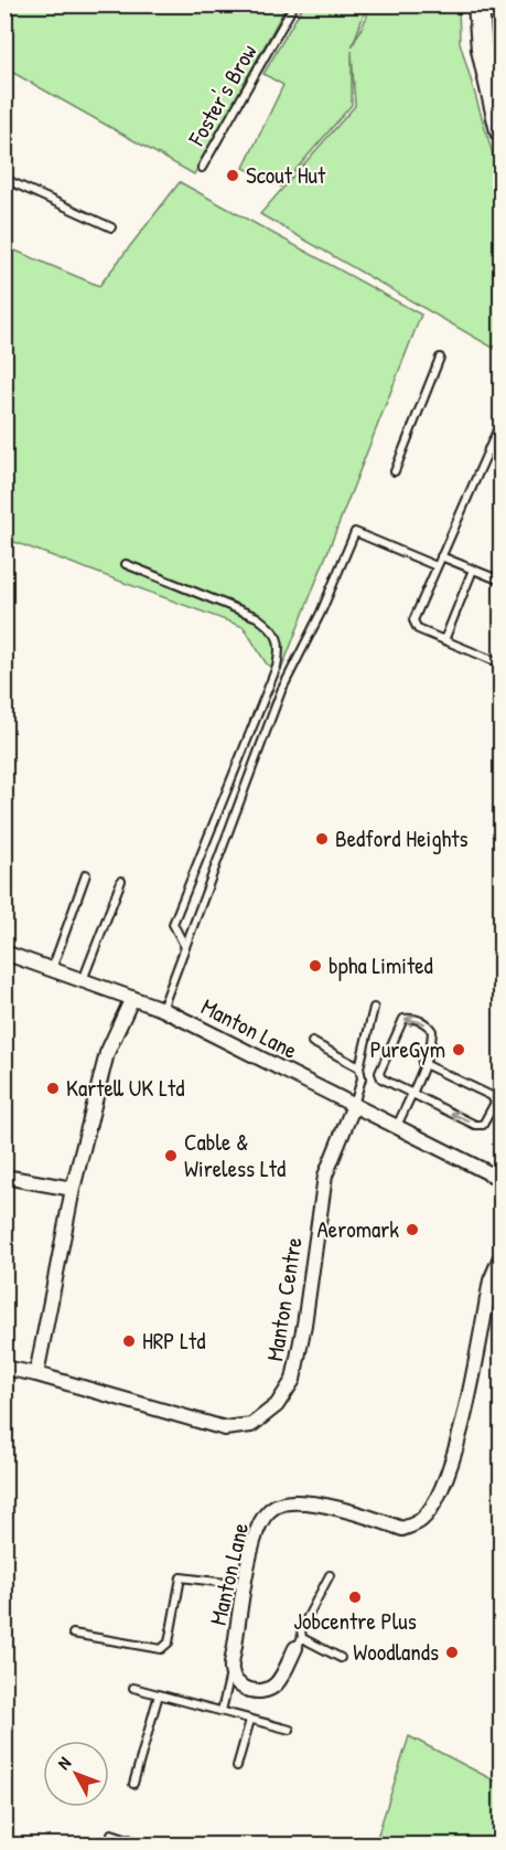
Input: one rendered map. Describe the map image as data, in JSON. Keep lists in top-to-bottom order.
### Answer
{
  "streets": {
    "street": ["Manton Lane", "Manton Centre"],
    "lane": ["Foster's Brow"]
  },
  "crossings": [
    ["Manton Lane", "Manton Centre"]
  ],
  "places": [
    "Scout Hut",
    "Bedford Heights",
    "bpha Limited",
    "PureGym",
    "Kartell UK Ltd",
    "Cable & Wireless Ltd",
    "Aeromark",
    "HRP Ltd",
    "Jobcentre Plus",
    "Woodlands"
  ],
  "north": "top left"
}
